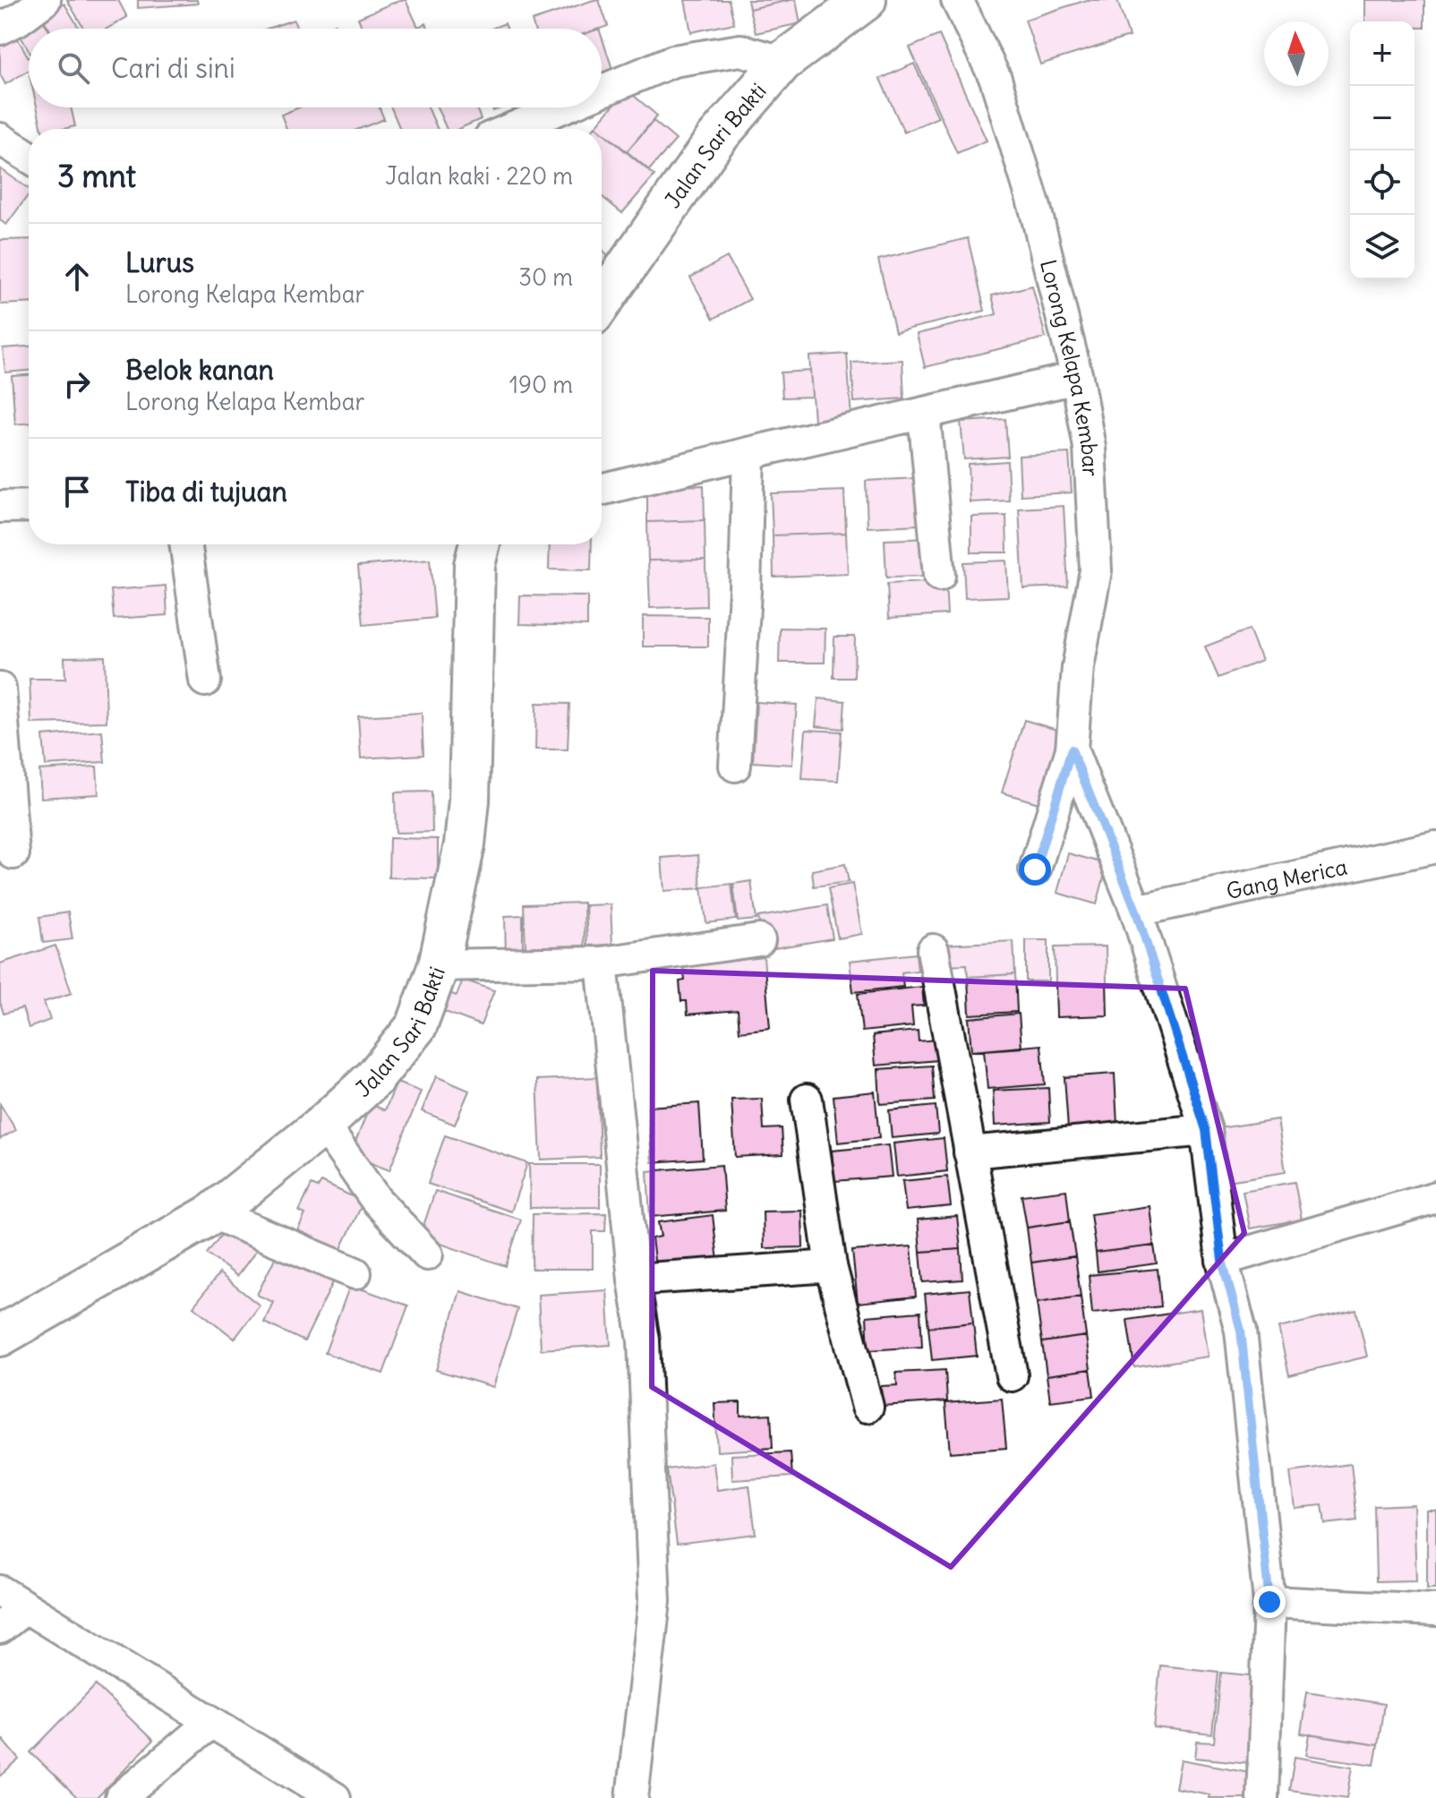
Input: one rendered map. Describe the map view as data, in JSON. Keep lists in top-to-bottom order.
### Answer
{
  "streets": {
    "main road": ["Jalan Sari Bakti"],
    "street": ["Lorong Kelapa Kembar", "Gang Merica"]
  },
  "crossings": [
    ["Lorong Kelapa Kembar", "Gang Merica"]
  ],
  "north": "top",
  "page": {
    "map_buttons": ["+", "−"],
    "search": "Cari di sini",
    "heading": ["3 mnt", "Jalan kaki · 220 m"],
    "list": [
      ["Lurus", "Lorong Kelapa Kembar", "30 m"],
      ["Belok kanan", "Lorong Kelapa Kembar", "190 m"],
      "Tiba di tujuan"
    ]
  }
}
